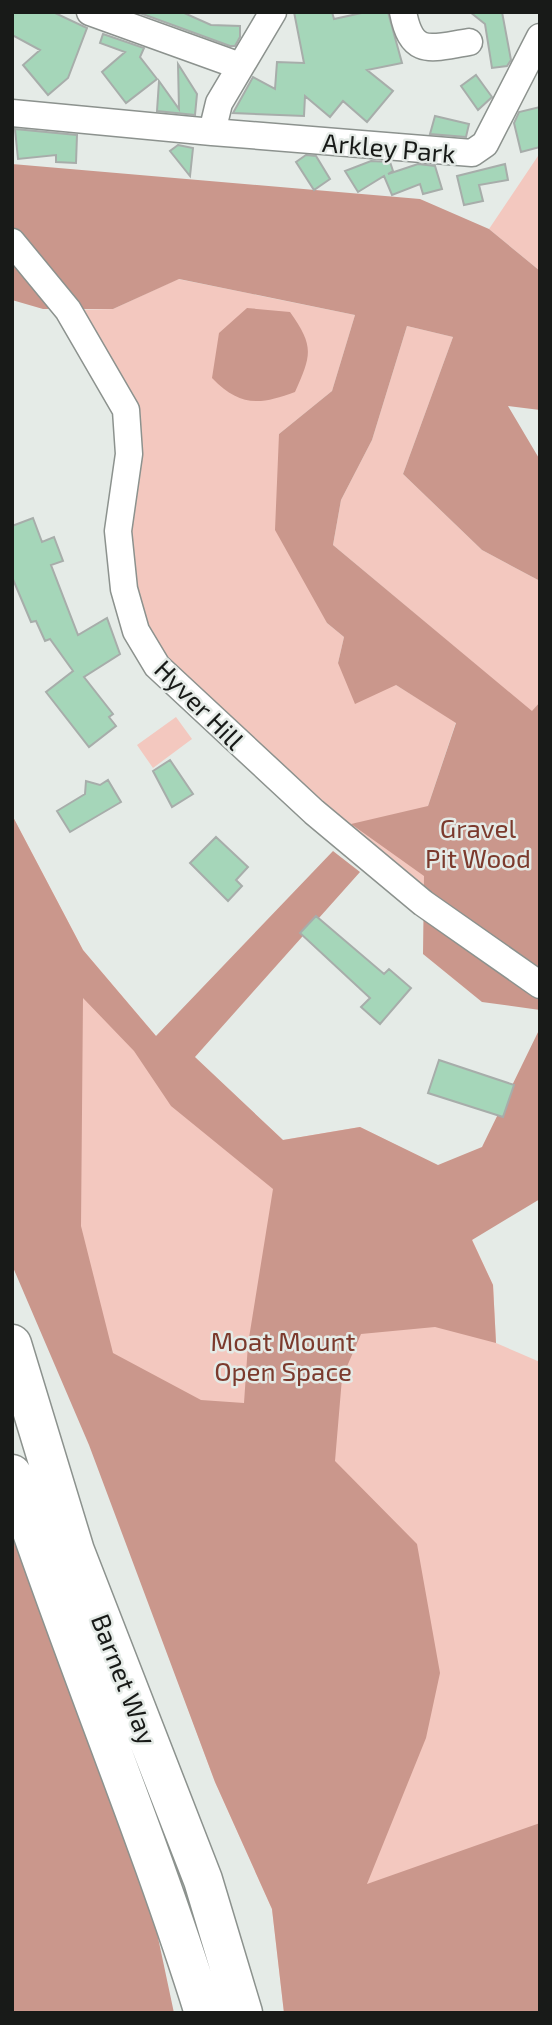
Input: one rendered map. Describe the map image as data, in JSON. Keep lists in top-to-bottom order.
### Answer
{
  "streets": {
    "highway": ["Barnet Way"],
    "street": ["Arkley Park", "Hyver Hill"]
  },
  "parks": ["Gravel Pit Wood", "Moat Mount Open Space"]
}
